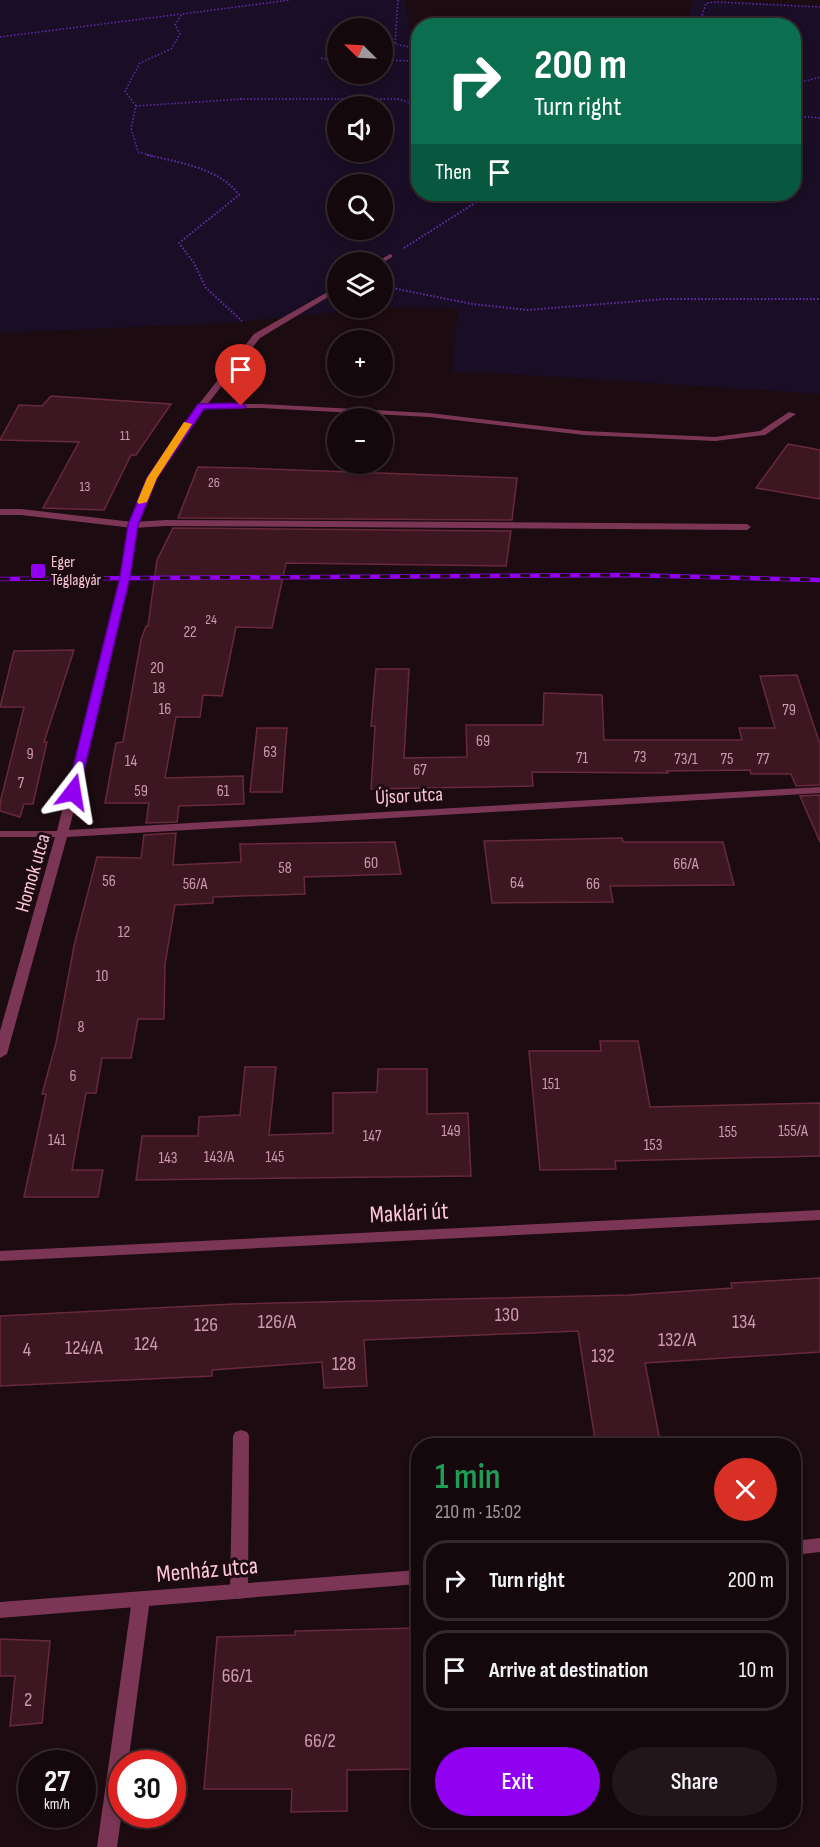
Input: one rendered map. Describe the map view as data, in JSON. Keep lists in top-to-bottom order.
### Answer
{
  "streets": {
    "street": [
      "Újsor utca",
      "Homok utca",
      "Maklári út",
      "Menház utca"
    ]
  },
  "crossings": [
    ["Újsor utca", "Homok utca"]
  ],
  "places": {
    "transit": ["Eger Téglagyár"]
  },
  "house_numbers": [
    "11",
    "26",
    "13",
    "24",
    "22",
    "20",
    "18",
    "16",
    "79",
    "69",
    "63",
    "9",
    "73",
    "71",
    "73/1",
    "75",
    "77",
    "14",
    "67",
    "7",
    "59",
    "61",
    "60",
    "66/A",
    "58",
    "56",
    "64",
    "56/A",
    "66",
    "12",
    "10",
    "8",
    "6",
    "151",
    "149",
    "155/A",
    "155",
    "147",
    "141",
    "153",
    "143/A",
    "145",
    "143",
    "130",
    "126/A",
    "134",
    "126",
    "132/A",
    "124",
    "124/A",
    "4",
    "132",
    "128",
    "66/1",
    "2",
    "66/2"
  ],
  "north": "top left",
  "page": {
    "map_buttons": ["+", "−"],
    "turn": ["200 m", "Turn right"],
    "then": "Then",
    "heading": ["1 min", "210 m · 15:02"],
    "list": [
      {
        "name": "Turn right",
        "value": "200 m"
      },
      {
        "name": "Arrive at destination",
        "value": "10 m"
      }
    ],
    "buttons": ["Exit", "Share"],
    "speed": "27 km/h",
    "limit": "30"
  }
}
